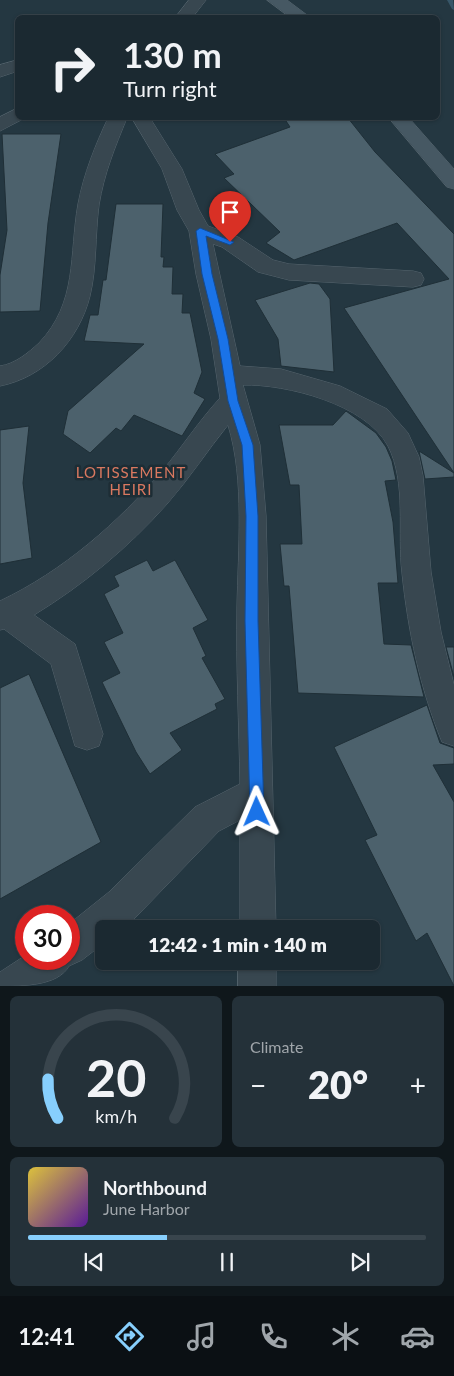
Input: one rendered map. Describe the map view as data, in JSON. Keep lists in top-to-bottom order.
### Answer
{
  "districts": ["LOTISSEMENT HEIRI"],
  "page": {
    "turn": ["130 m", "Turn right"],
    "limit": "30",
    "trip": "12:42 · 1 min · 140 m",
    "tile": "Climate",
    "heat": ["−", "20°", "+"],
    "song": ["Northbound", "June Harbor"],
    "tabs": "12:41",
    "gauge": ["20", "km/h"]
  }
}
